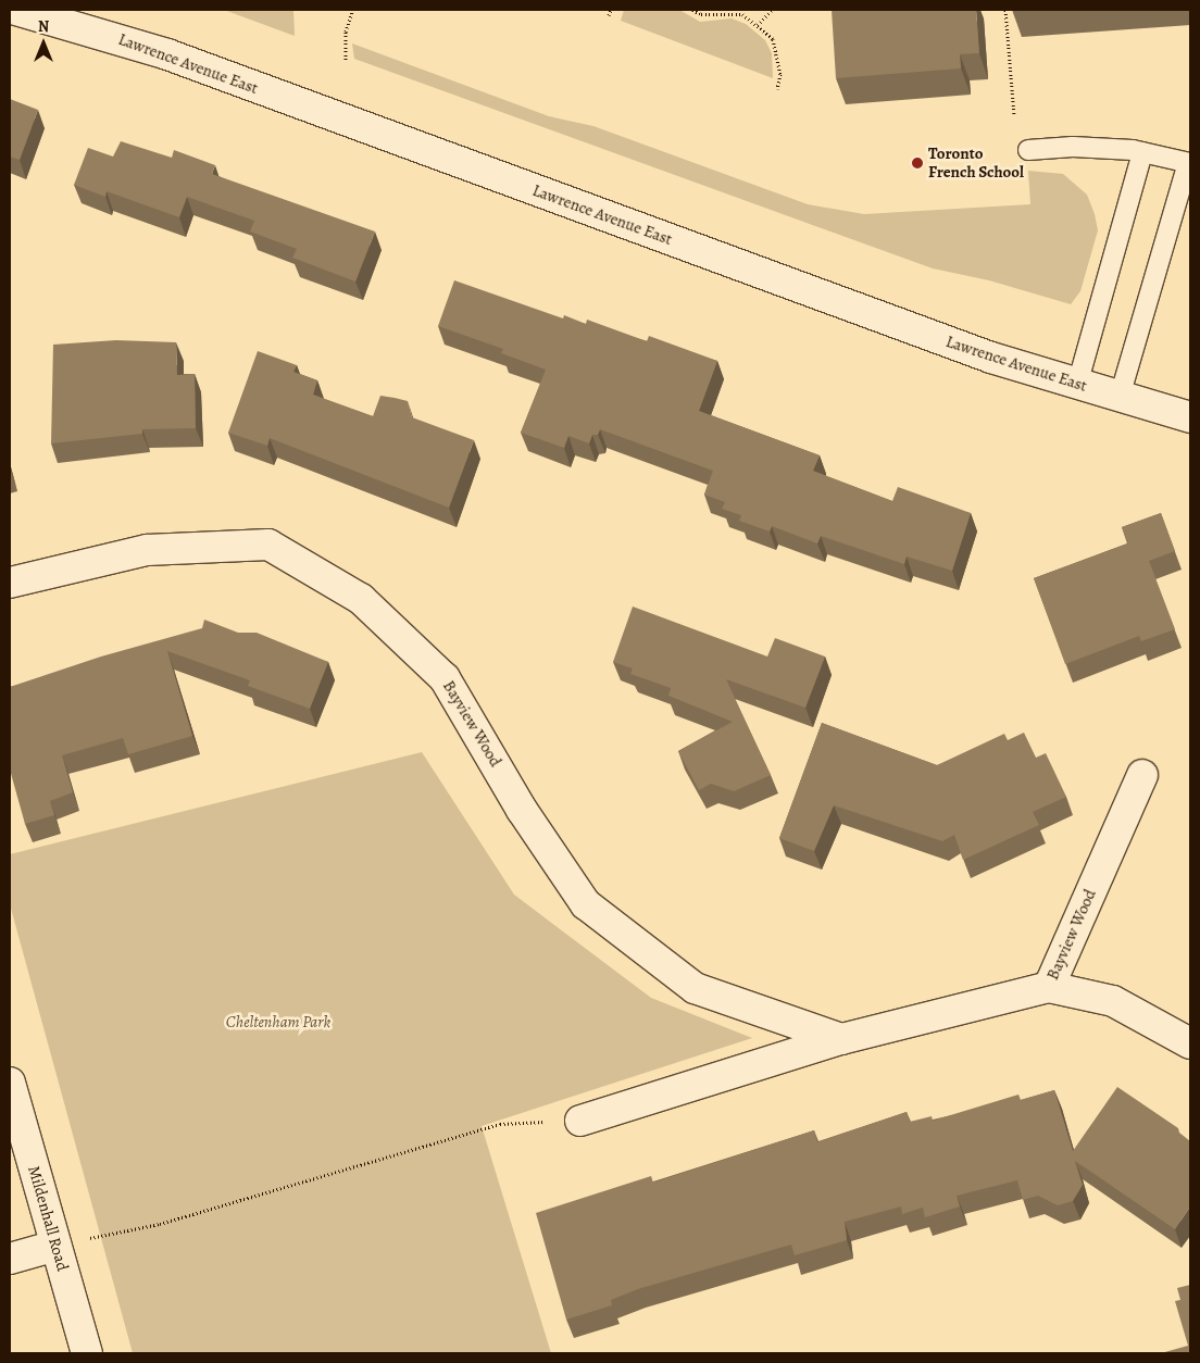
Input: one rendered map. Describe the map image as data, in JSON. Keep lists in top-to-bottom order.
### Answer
{
  "streets": {
    "street": ["Lawrence Avenue East", "Bayview Wood", "Mildenhall Road"]
  },
  "parks": ["Cheltenham Park"],
  "places": ["Toronto French School"],
  "north": "top"
}
